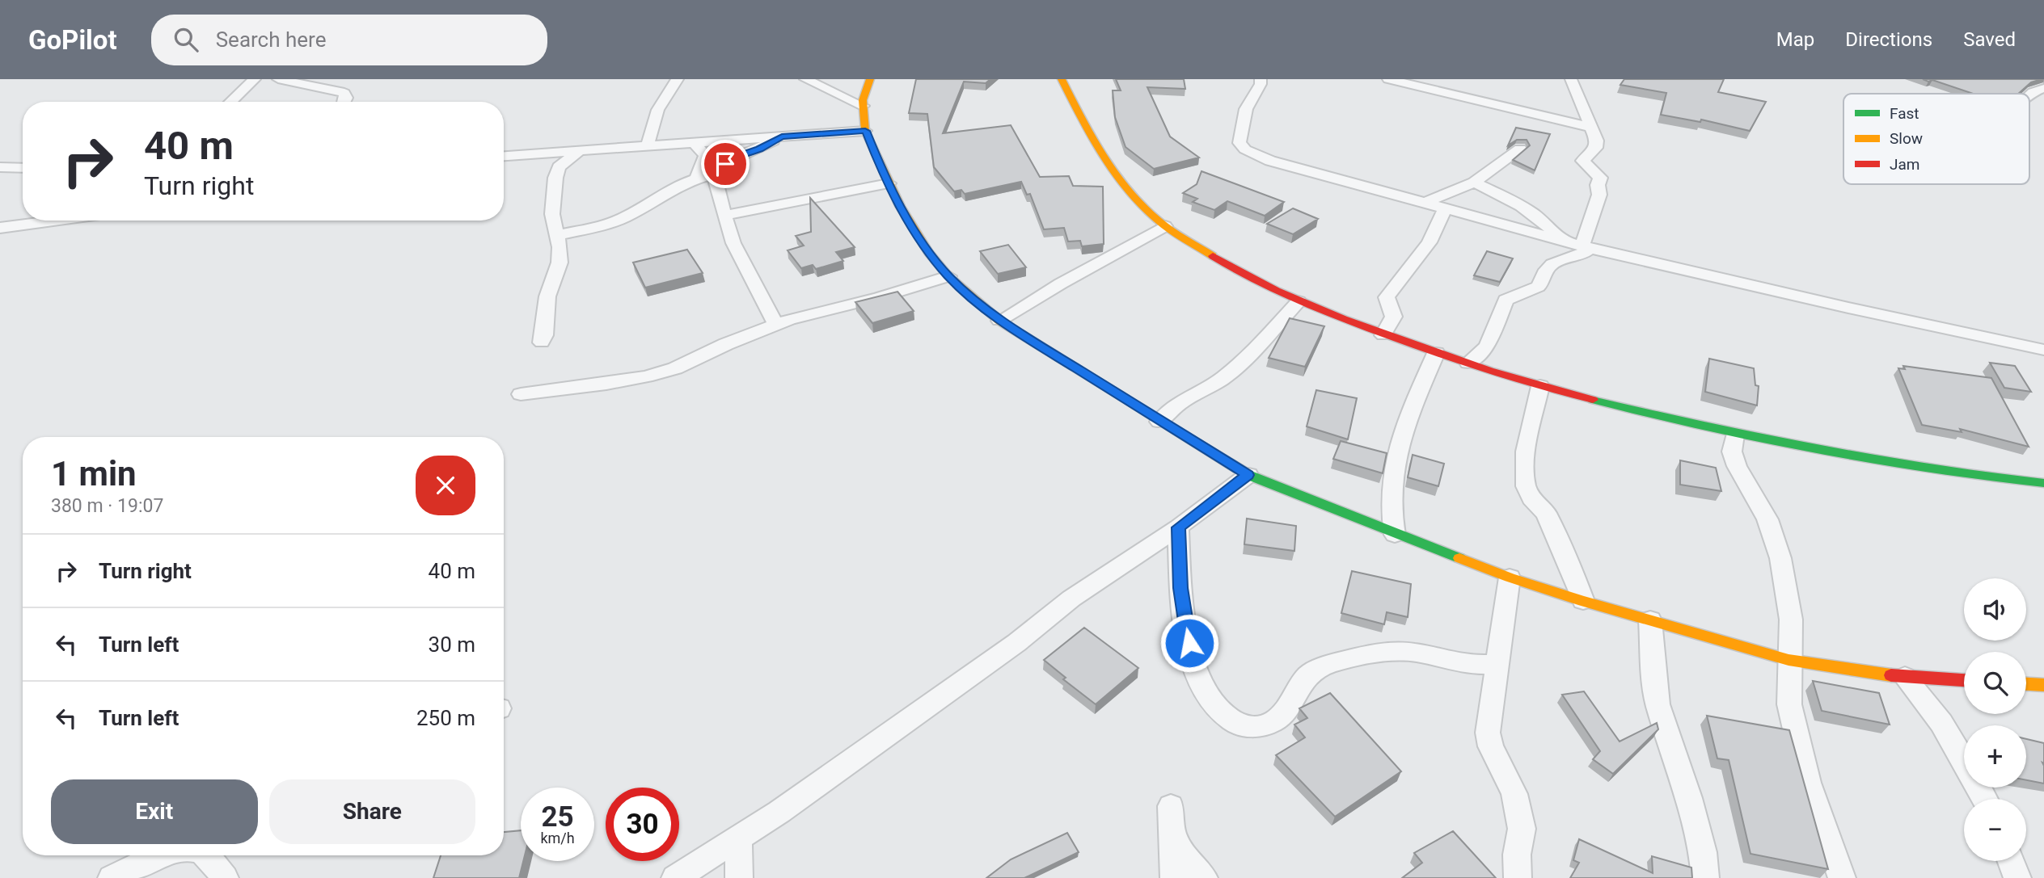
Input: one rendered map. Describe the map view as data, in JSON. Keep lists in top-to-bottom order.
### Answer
{
  "legend": ["Fast", "Slow", "Jam"],
  "page": {
    "header": "GoPilot",
    "search": "Search here",
    "nav": ["Map", "Directions", "Saved"],
    "turn": ["40 m", "Turn right"],
    "heading": ["1 min", "380 m · 19:07"],
    "list": [
      {
        "name": "Turn right",
        "value": "40 m"
      },
      {
        "name": "Turn left",
        "value": "30 m"
      },
      {
        "name": "Turn left",
        "value": "250 m"
      }
    ],
    "map_buttons": ["+", "−"],
    "buttons": ["Exit", "Share"],
    "speed": "25 km/h",
    "limit": "30"
  }
}
